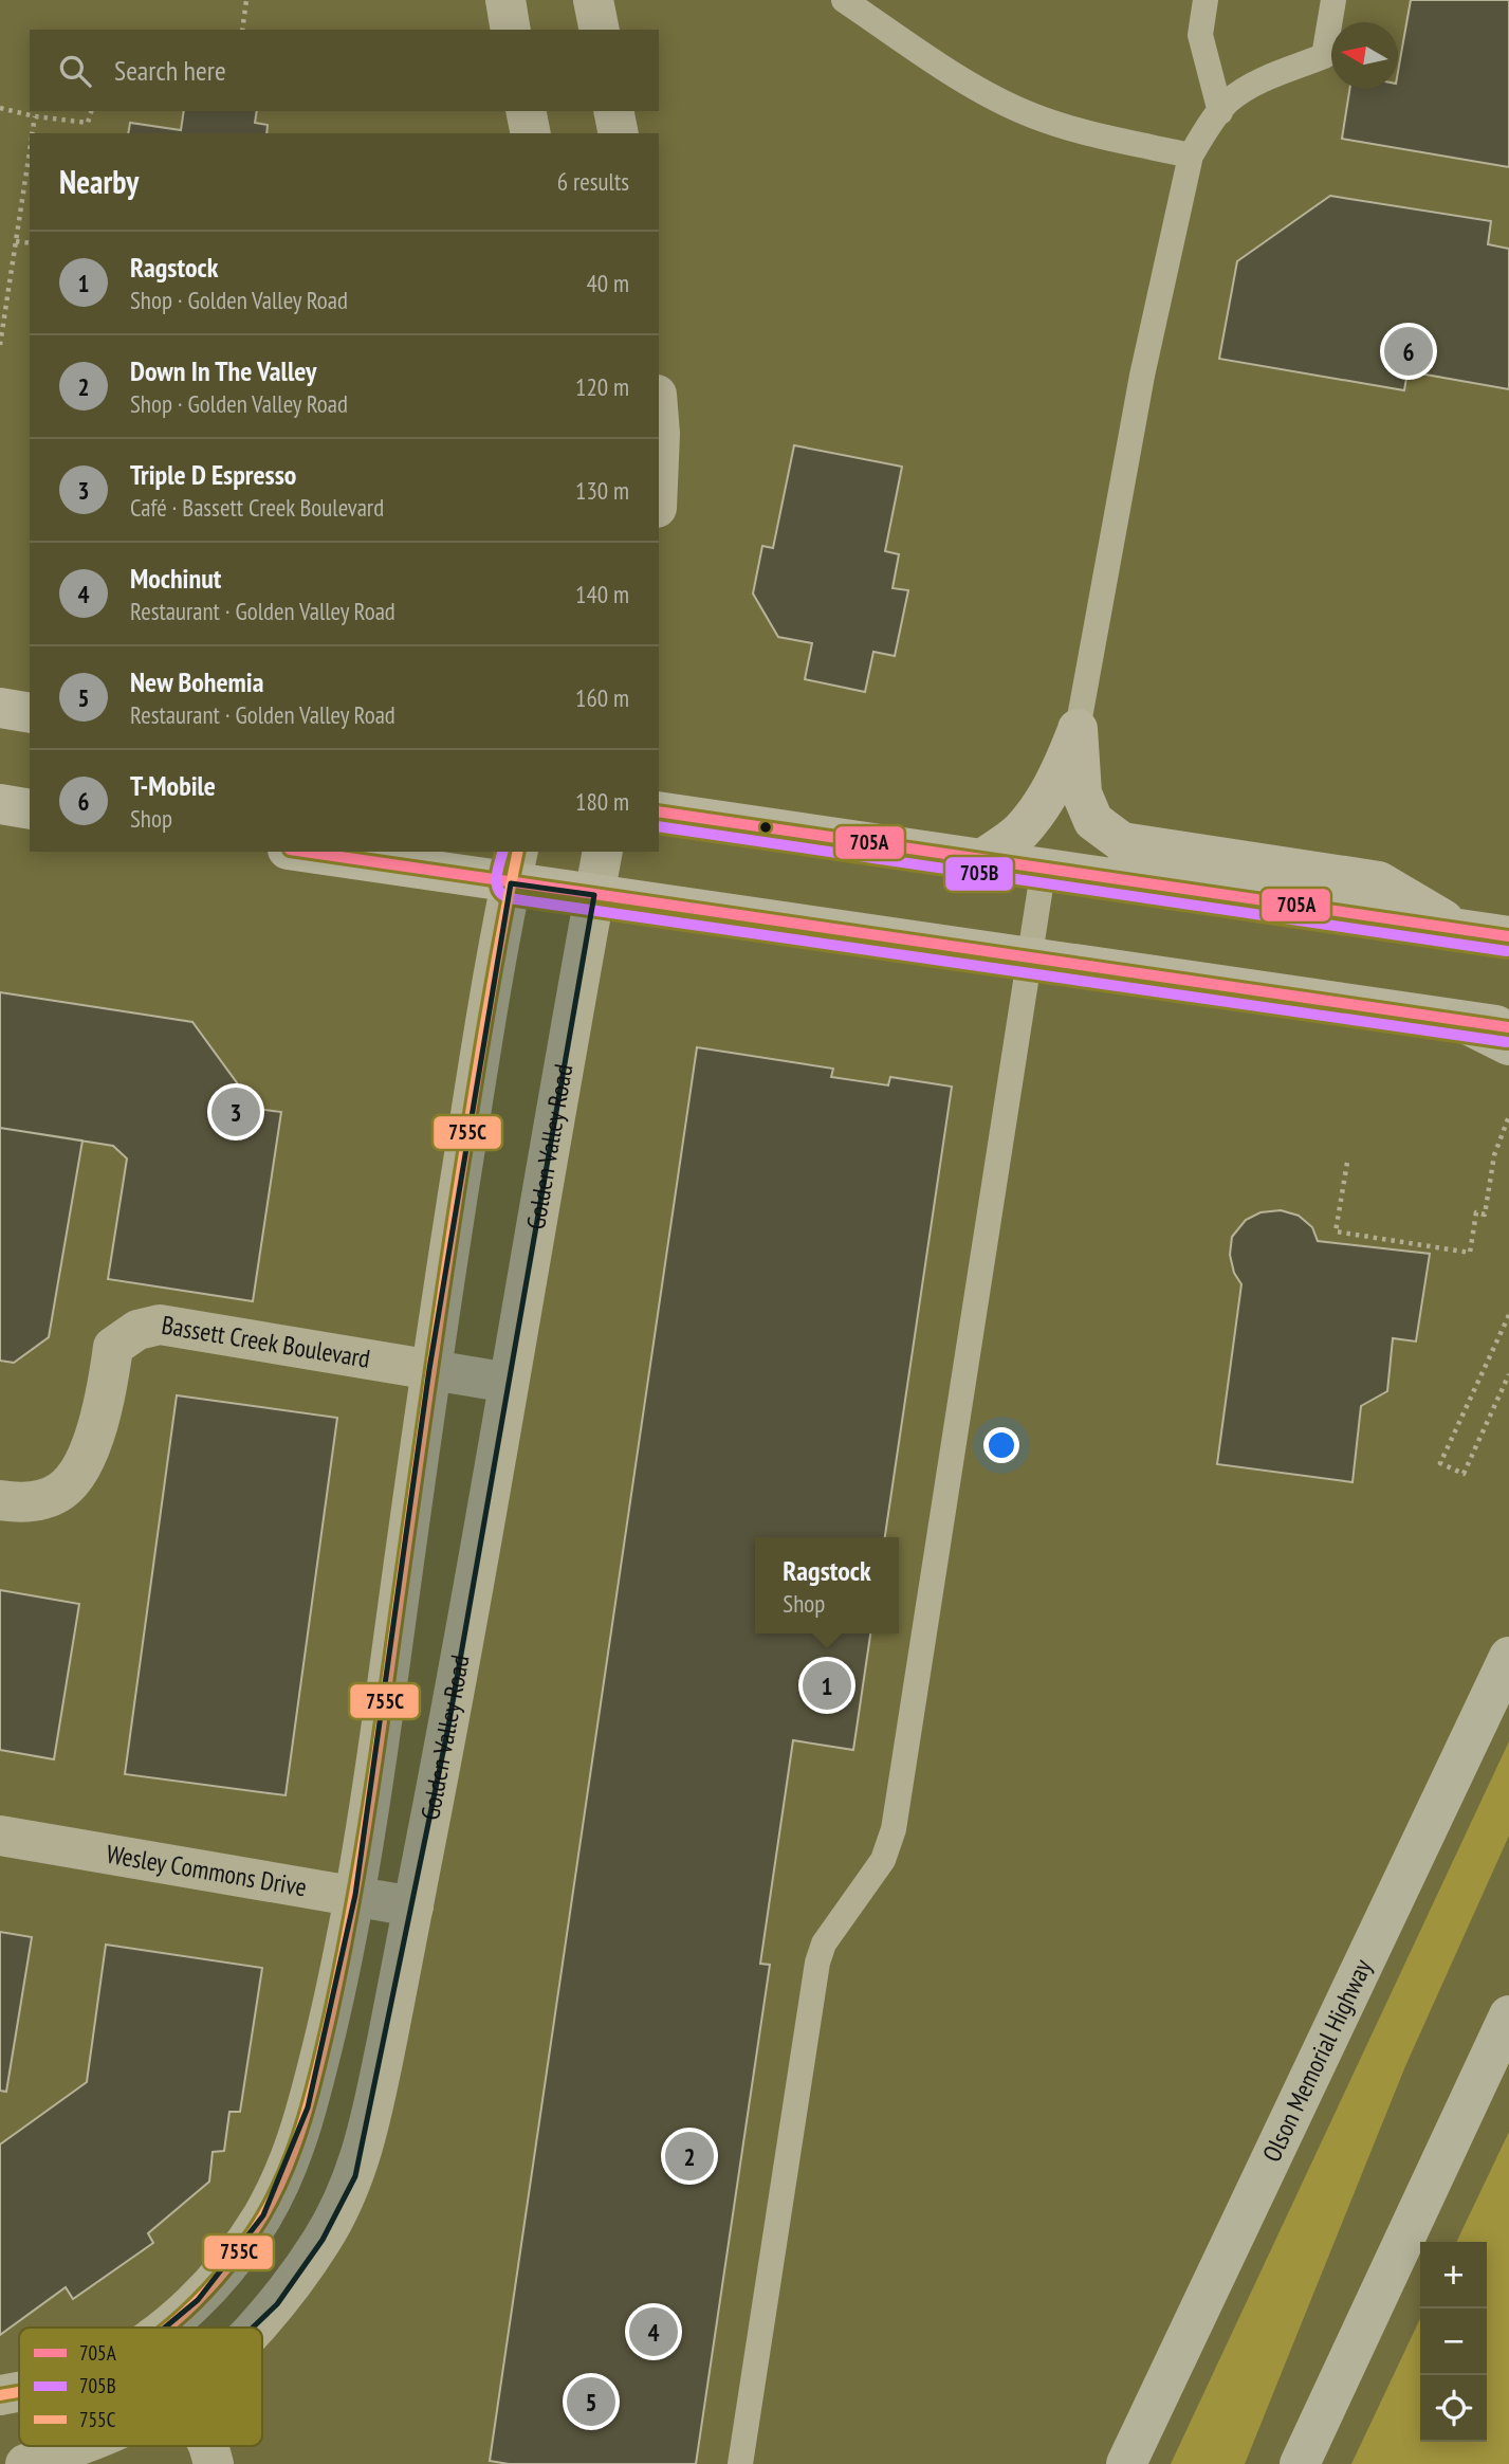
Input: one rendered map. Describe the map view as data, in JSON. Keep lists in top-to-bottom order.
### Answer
{
  "streets": {
    "highway": ["Olson Memorial Highway"],
    "street": ["Golden Valley Road", "Bassett Creek Boulevard", "Wesley Commons Drive"]
  },
  "crossings": [
    ["Golden Valley Road", "Bassett Creek Boulevard"],
    ["Golden Valley Road", "Wesley Commons Drive"]
  ],
  "lines": ["transit line 705A", "transit line 705B", "transit line 755C"],
  "legend": ["705A", "705B", "755C"],
  "north": "left",
  "page": {
    "search": "Search here",
    "heading": ["Nearby", "6 results"],
    "list": [
      {
        "mark": "1",
        "name": "Ragstock",
        "note": "Shop · Golden Valley Road",
        "value": "40 m"
      },
      {
        "mark": "2",
        "name": "Down In The Valley",
        "note": "Shop · Golden Valley Road",
        "value": "120 m"
      },
      {
        "mark": "3",
        "name": "Triple D Espresso",
        "note": "Café · Bassett Creek Boulevard",
        "value": "130 m"
      },
      {
        "mark": "4",
        "name": "Mochinut",
        "note": "Restaurant · Golden Valley Road",
        "value": "140 m"
      },
      {
        "mark": "5",
        "name": "New Bohemia",
        "note": "Restaurant · Golden Valley Road",
        "value": "160 m"
      },
      {
        "mark": "6",
        "name": "T-Mobile",
        "note": "Shop",
        "value": "180 m"
      }
    ],
    "pins": [
      "6",
      "3",
      "1",
      "2",
      "4",
      "5"
    ],
    "popup": ["Ragstock", "Shop"],
    "map_buttons": ["+", "−"]
  }
}
